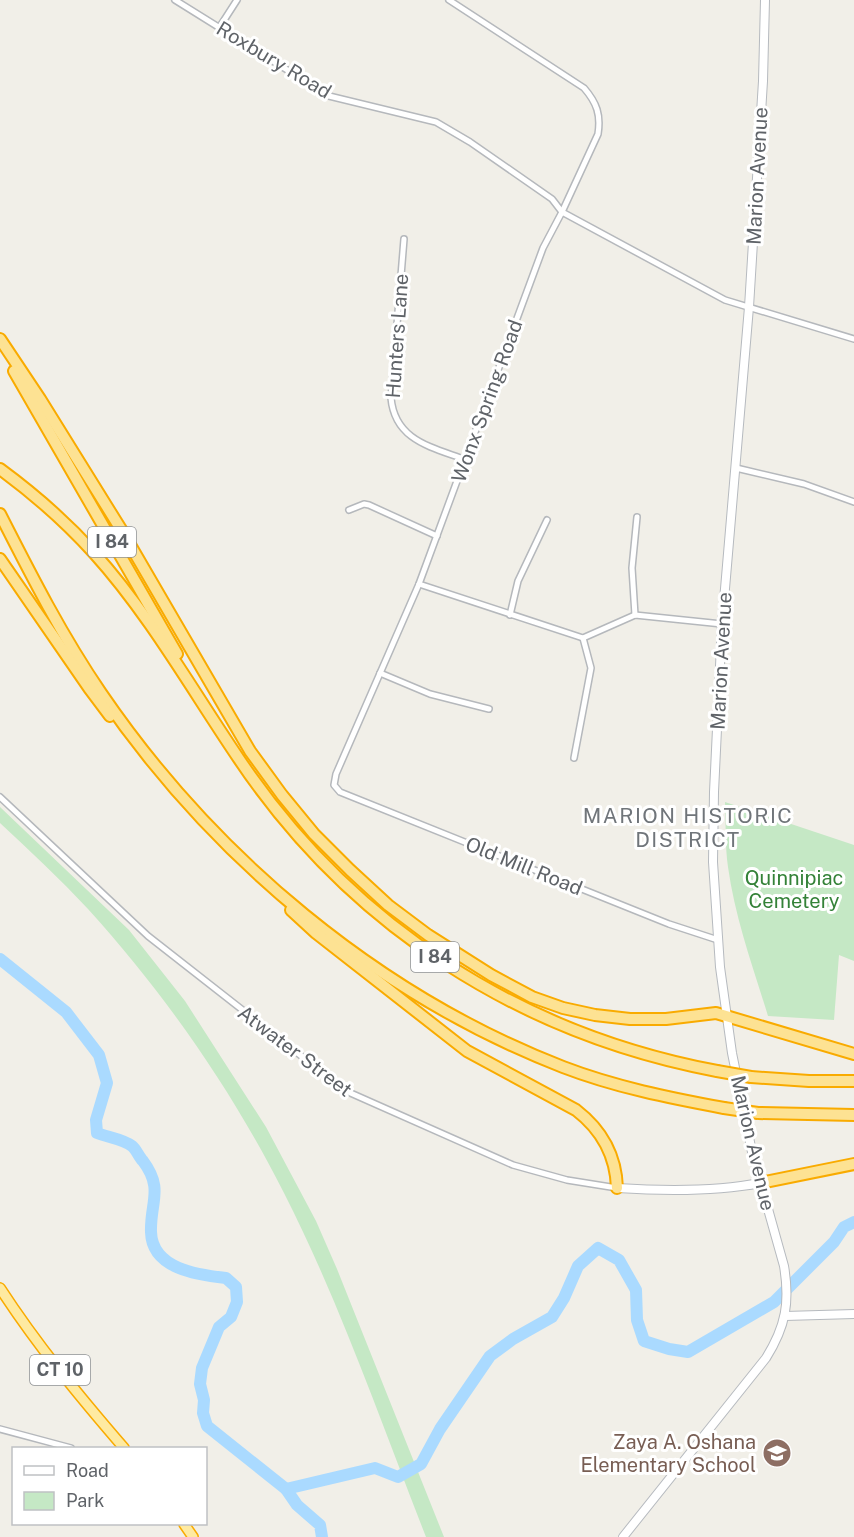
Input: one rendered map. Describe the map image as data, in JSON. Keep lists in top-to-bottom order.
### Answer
{
  "streets": {
    "highway": ["I 84", "CT 10"],
    "main road": ["Marion Avenue", "Atwater Street"],
    "street": [
      "Roxbury Road",
      "Hunters Lane",
      "Wonx Spring Road",
      "Old Mill Road"
    ]
  },
  "crossings": [
    ["Roxbury Road", "Wonx Spring Road"],
    ["Marion Avenue", "Old Mill Road"],
    ["Marion Avenue", "Atwater Street"],
    ["Hunters Lane", "Wonx Spring Road"],
    ["Wonx Spring Road", "Old Mill Road"]
  ],
  "districts": ["MARION HISTORIC DISTRICT"],
  "parks": ["Quinnipiac Cemetery"],
  "places": {
    "school or university": ["Zaya A. Oshana Elementary School"]
  },
  "legend": ["Road", "Park"]
}
